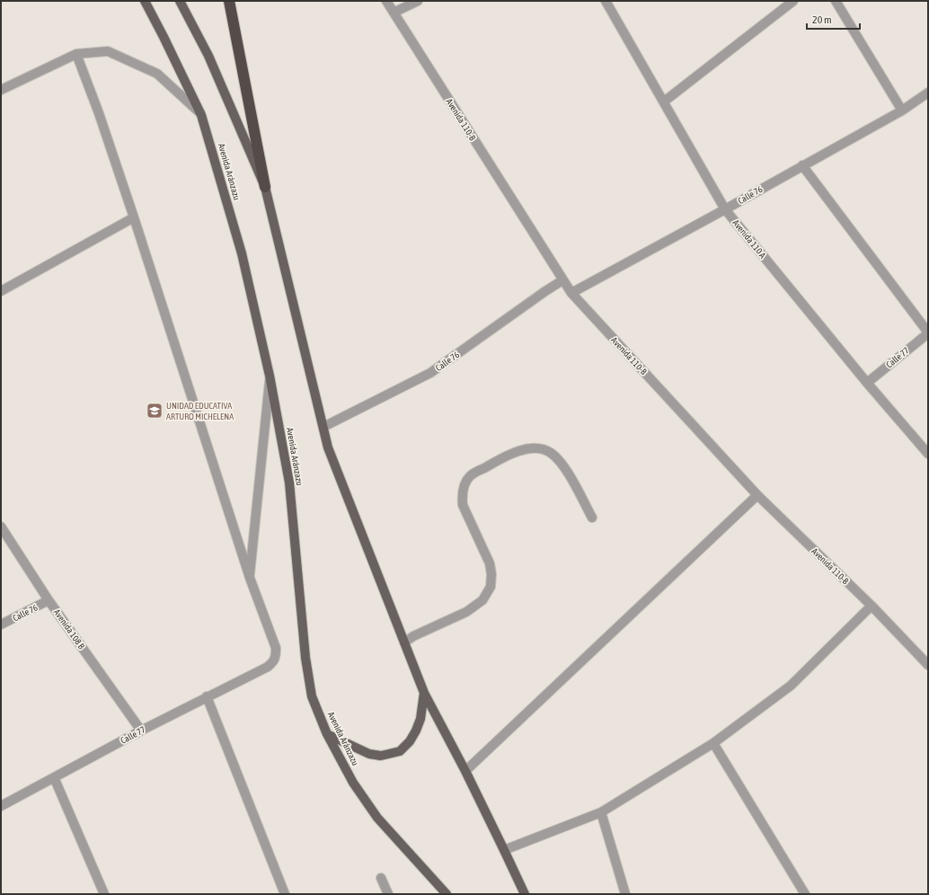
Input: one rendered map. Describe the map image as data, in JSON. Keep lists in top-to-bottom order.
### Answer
{
  "streets": {
    "main road": ["Avenida Aránzazu"],
    "street": [
      "Avenida 110-B",
      "Calle 76",
      "Avenida 110 A",
      "Calle 77",
      "Avenida 108 B"
    ]
  },
  "crossings": [
    ["Avenida 110-B", "Calle 76"],
    ["Calle 76", "Avenida 110 A"],
    ["Calle 76", "Avenida 108 B"],
    ["Avenida 110 A", "Calle 77"],
    ["Calle 77", "Avenida 108 B"]
  ],
  "places": {
    "school or university": ["UNIDAD EDUCATIVA ARTURO MICHELENA"]
  },
  "scale_bar": "20 m"
}
